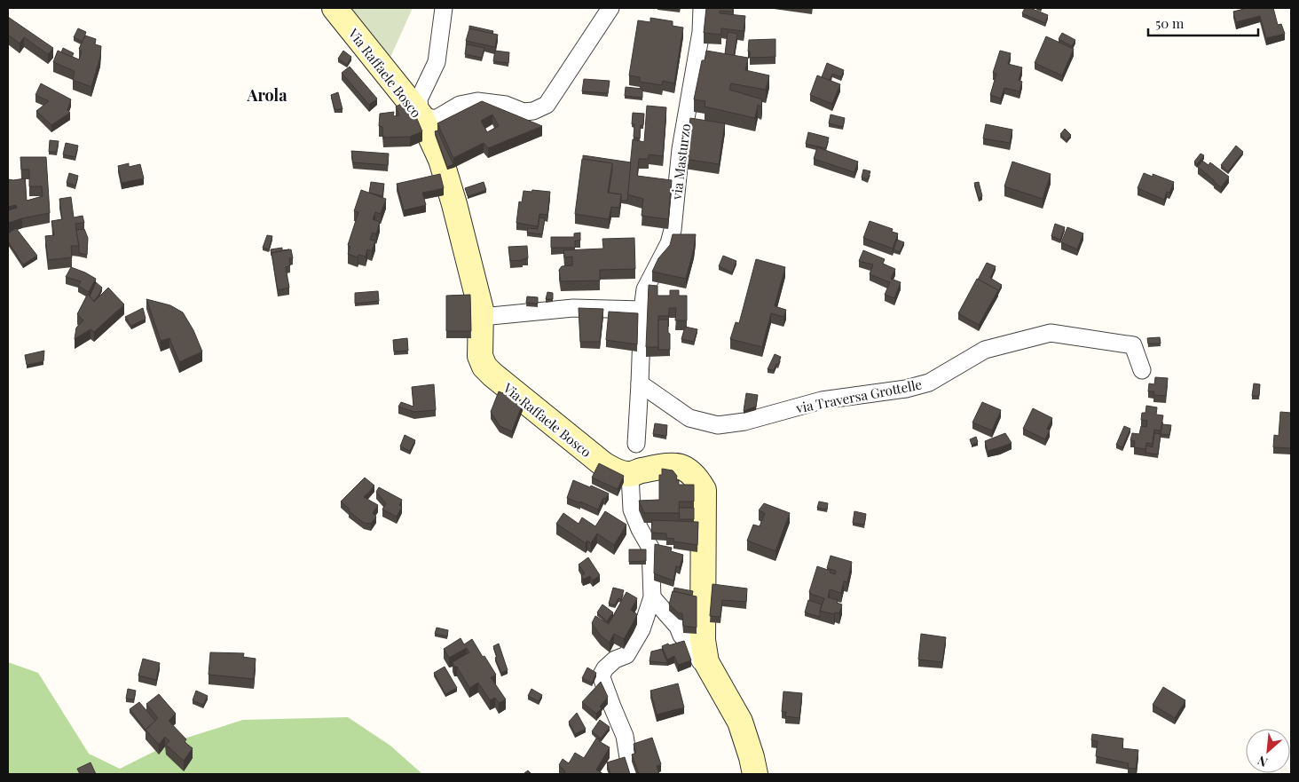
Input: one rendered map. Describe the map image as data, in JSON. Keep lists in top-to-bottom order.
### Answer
{
  "streets": {
    "street": ["Via Raffaele Bosco", "via Masturzo", "via Traversa Grottelle"]
  },
  "districts": ["Arola"],
  "scale_bar": "50 m",
  "north": "bottom left"
}
